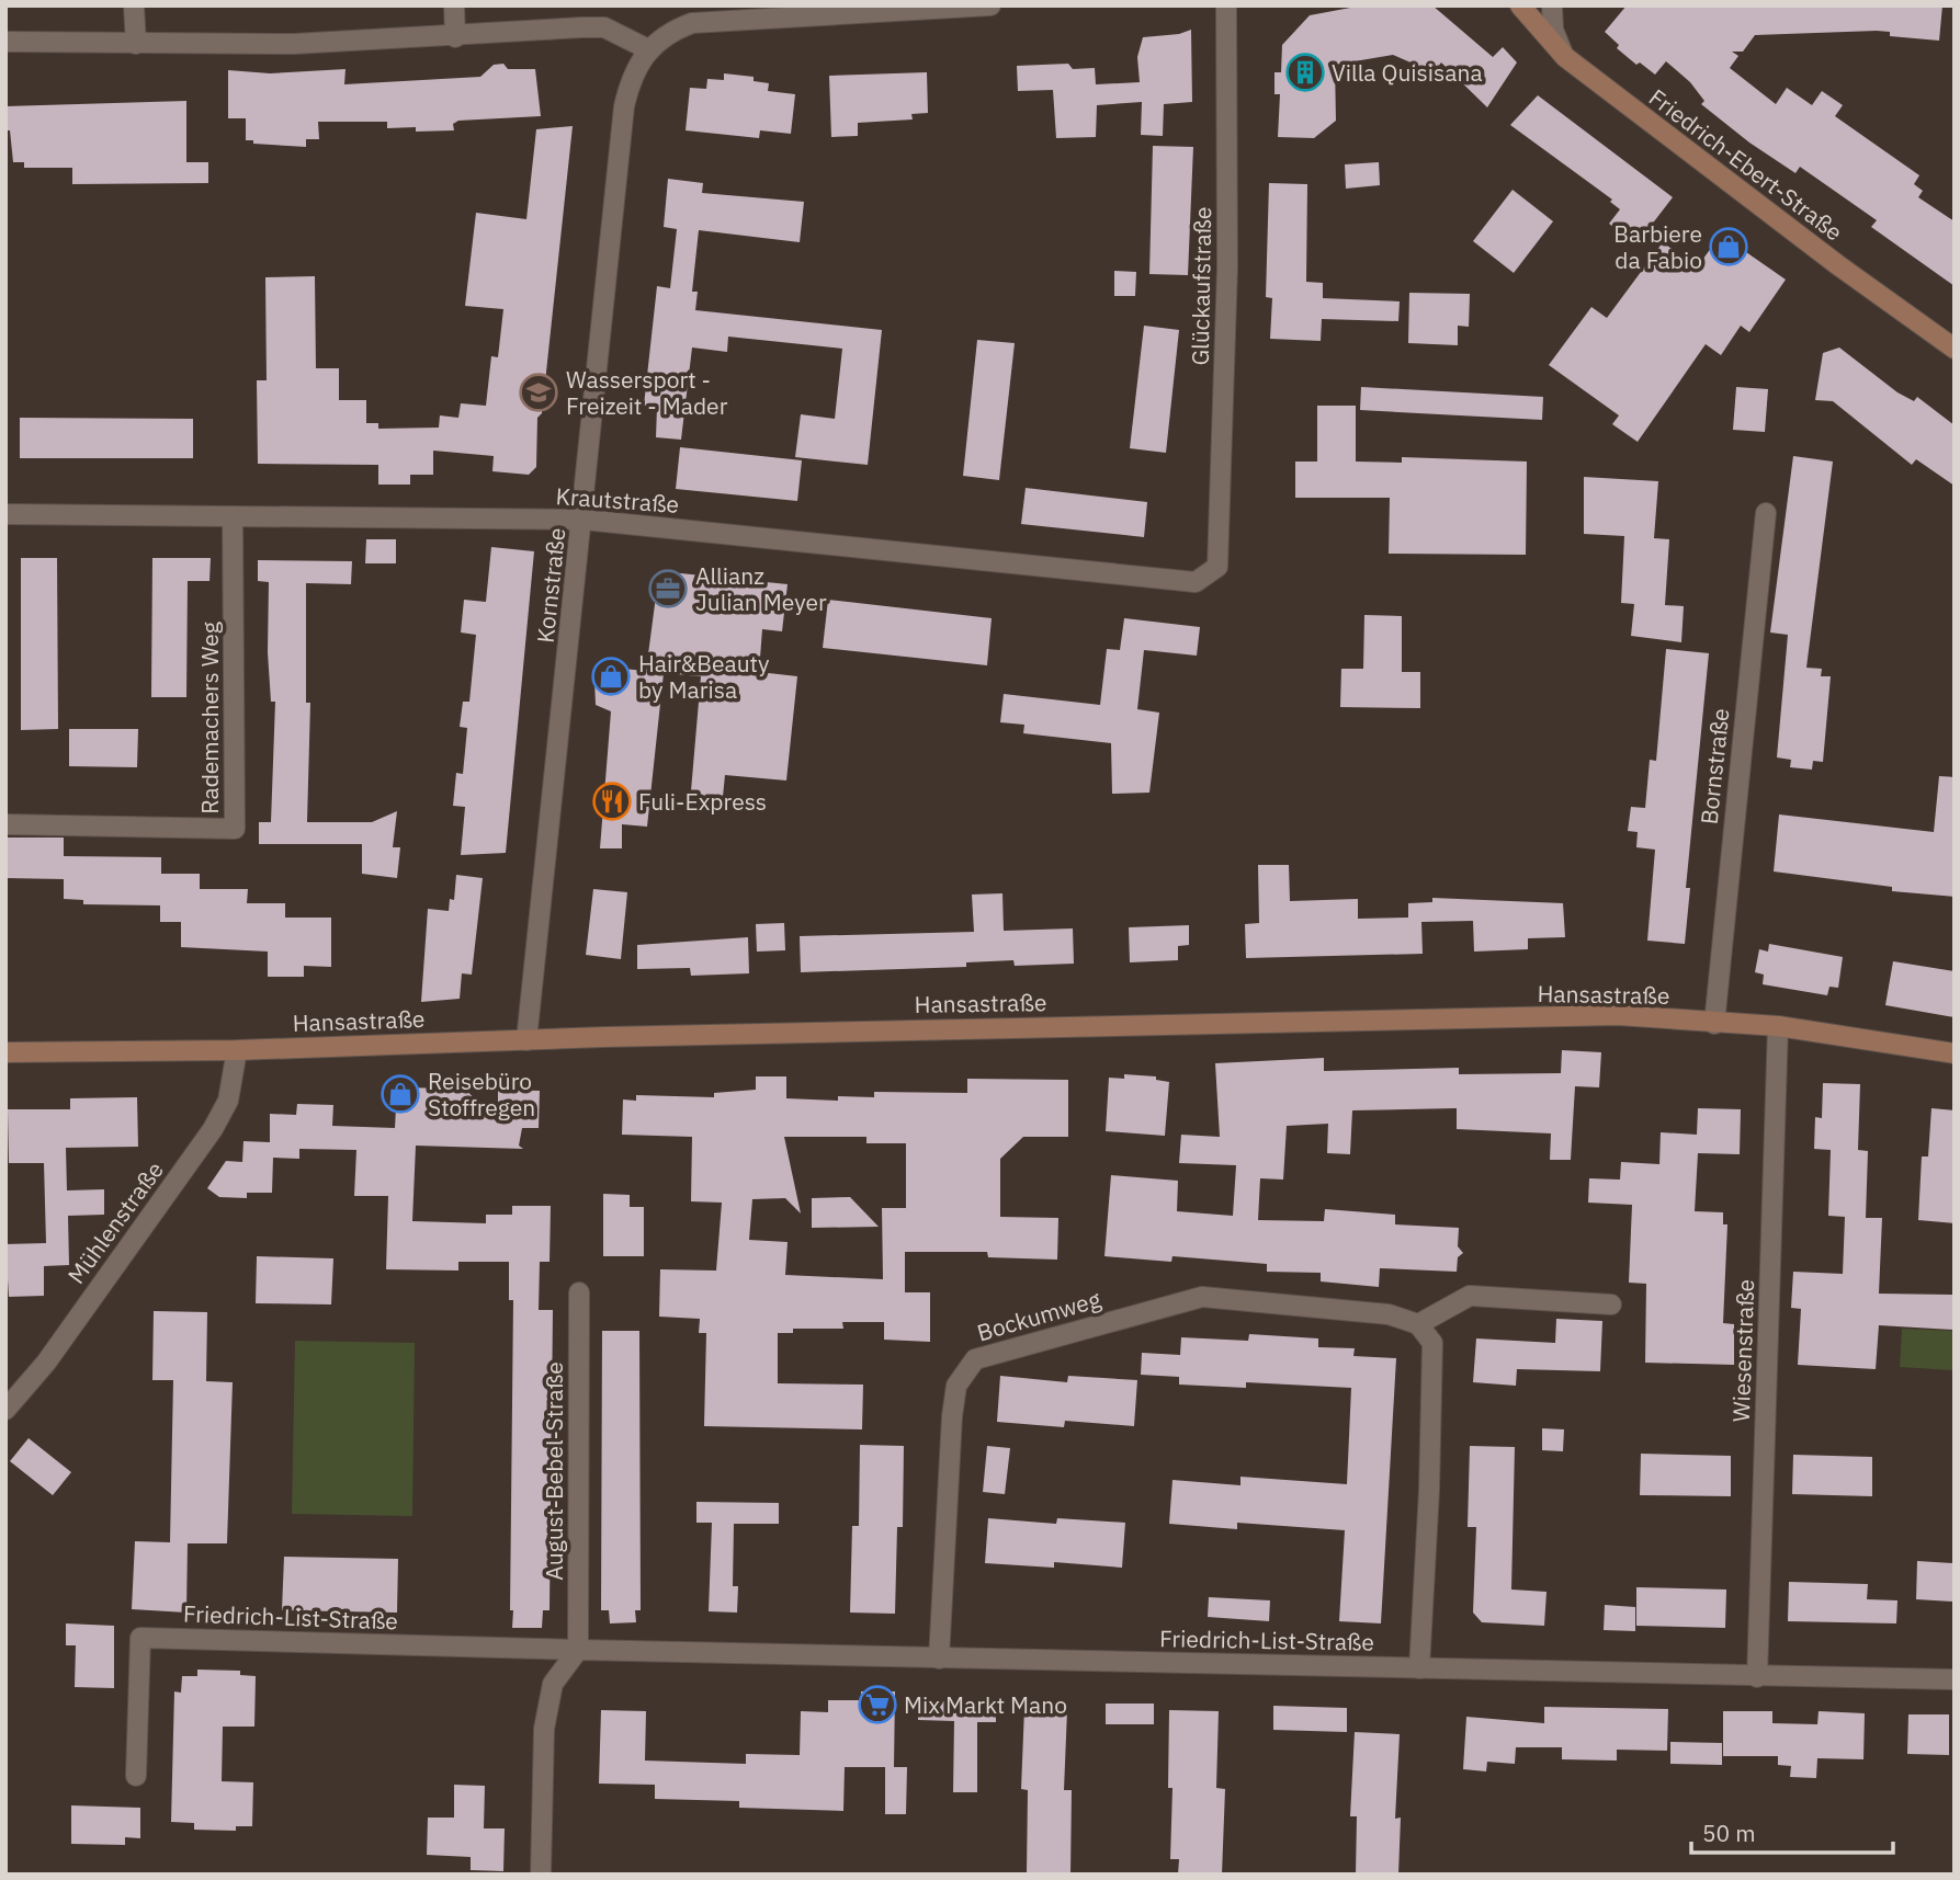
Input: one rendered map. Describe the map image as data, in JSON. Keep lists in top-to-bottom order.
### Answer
{
  "streets": {
    "main road": ["Friedrich-Ebert-Straße", "Hansastraße"],
    "street": [
      "Glückaufstraße",
      "Krautstraße",
      "Kornstraße",
      "Rademachers Weg",
      "Bornstraße",
      "Mühlenstraße",
      "Bockumweg",
      "Wiesenstraße",
      "August-Bebel-Straße",
      "Friedrich-List-Straße"
    ]
  },
  "crossings": [
    ["Glückaufstraße", "Krautstraße"],
    ["Krautstraße", "Kornstraße"],
    ["Krautstraße", "Rademachers Weg"],
    ["Kornstraße", "Hansastraße"],
    ["Bornstraße", "Hansastraße"],
    ["Hansastraße", "Mühlenstraße"],
    ["Hansastraße", "Wiesenstraße"],
    ["Bockumweg", "Friedrich-List-Straße"],
    ["Wiesenstraße", "Friedrich-List-Straße"],
    ["August-Bebel-Straße", "Friedrich-List-Straße"]
  ],
  "places": {
    "building": ["Villa Quisisana"],
    "shop": ["Barbiere da Fabio", "Hair&Beauty by Marisa", "Reisebüro Stoffregen"],
    "school or university": ["Wassersport - Freizeit - Mader"],
    "office": ["Allianz Julian Meyer"],
    "restaurant": ["Fuli-Express"],
    "supermarket": ["Mix Markt Mano"]
  },
  "scale_bar": "50 m"
}
